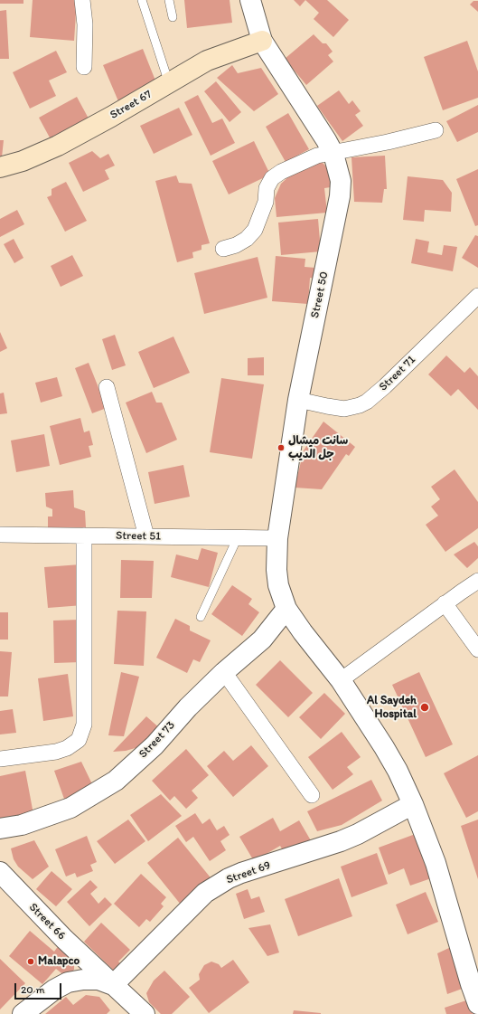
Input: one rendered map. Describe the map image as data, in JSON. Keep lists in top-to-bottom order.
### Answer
{
  "streets": {
    "main road": ["Street 67"],
    "street": [
      "Street 50",
      "Street 71",
      "Street 51",
      "Street 73",
      "Street 69",
      "Street 66"
    ]
  },
  "crossings": [
    ["Street 67", "Street 50"],
    ["Street 50", "Street 71"],
    ["Street 50", "Street 51"],
    ["Street 50", "Street 73"],
    ["Street 50", "Street 69"],
    ["Street 69", "Street 66"]
  ],
  "places": ["سانت ميشال جل الديب", "Al Saydeh Hospital", "Malapco"],
  "scale_bar": "20 m"
}
